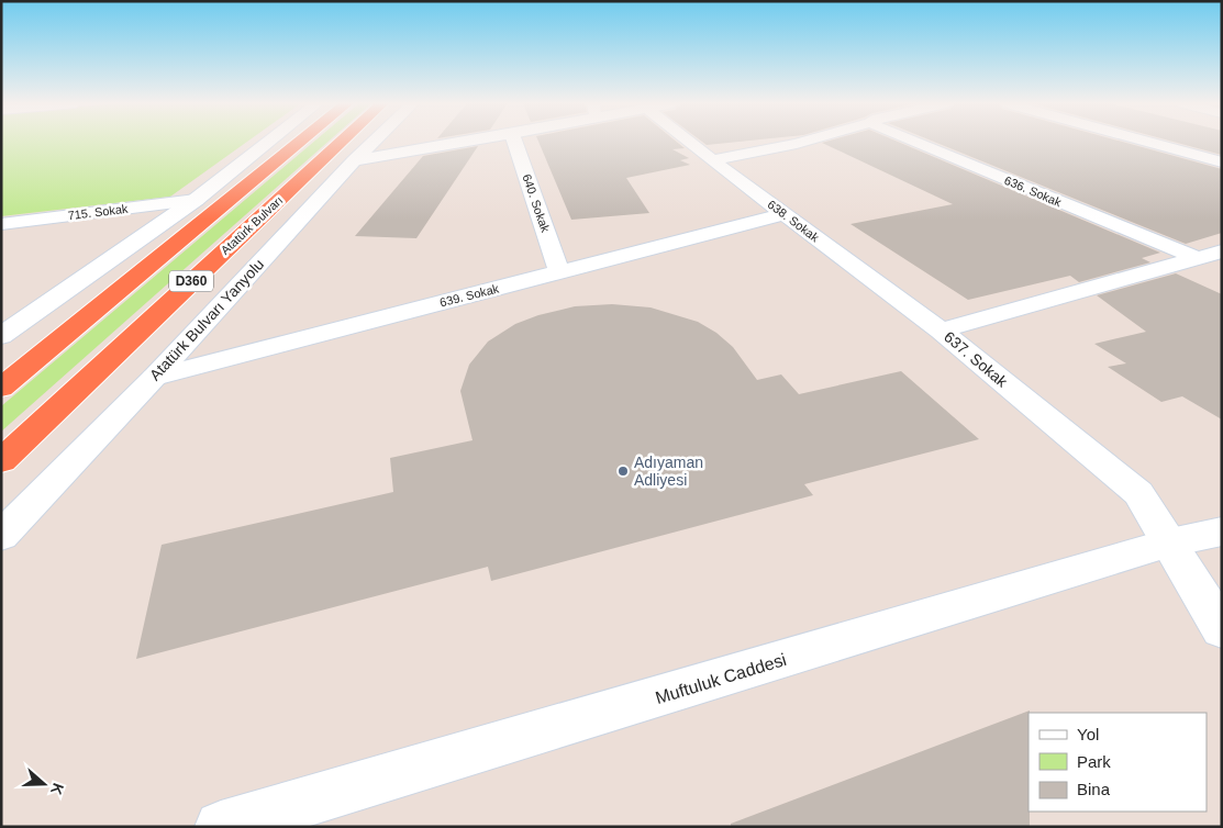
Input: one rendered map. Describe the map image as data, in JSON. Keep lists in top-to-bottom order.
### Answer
{
  "streets": {
    "highway": ["Atatürk Bulvarı", "D360"],
    "street": [
      "636. Sokak",
      "640. Sokak",
      "715. Sokak",
      "638. Sokak",
      "639. Sokak",
      "Atatürk Bulvarı Yanyolu",
      "637. Sokak",
      "Muftuluk Caddesi"
    ]
  },
  "crossings": [
    ["636. Sokak", "637. Sokak"],
    ["640. Sokak", "639. Sokak"],
    ["638. Sokak", "639. Sokak"],
    ["638. Sokak", "637. Sokak"],
    ["639. Sokak", "Atatürk Bulvarı Yanyolu"],
    ["637. Sokak", "Muftuluk Caddesi"]
  ],
  "places": ["Adıyaman Adliyesi"],
  "legend": ["Yol", "Park", "Bina"],
  "north": "right"
}
